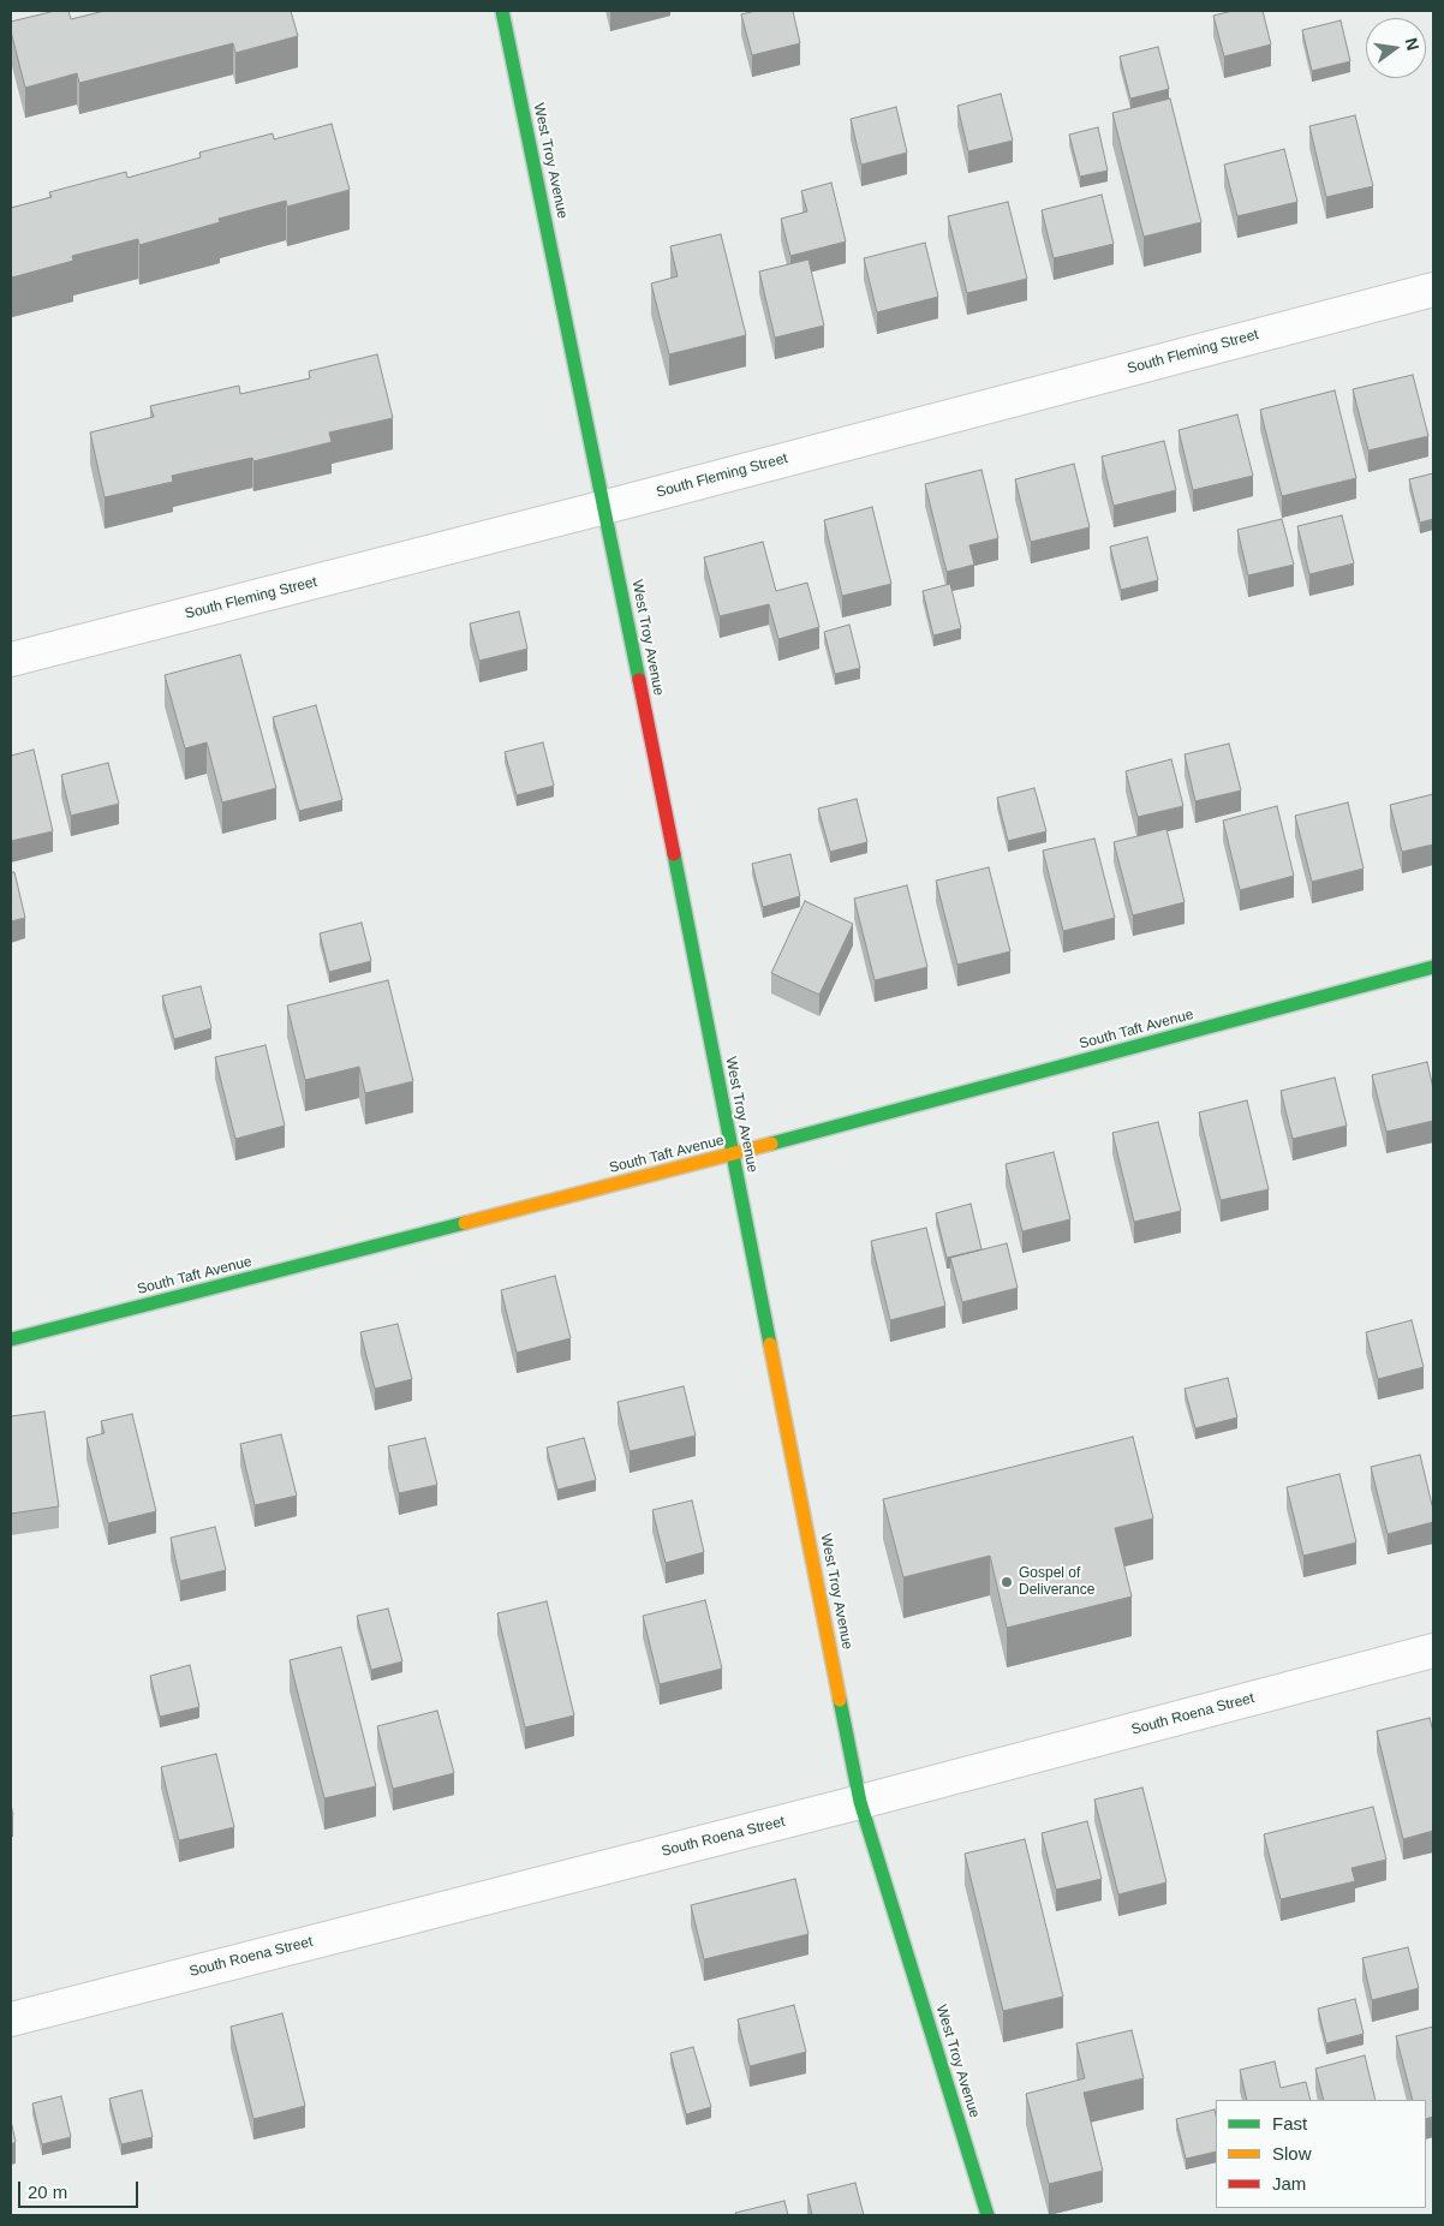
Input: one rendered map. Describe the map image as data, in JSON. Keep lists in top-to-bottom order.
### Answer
{
  "streets": {
    "street": [
      "West Troy Avenue",
      "South Fleming Street",
      "South Taft Avenue",
      "South Roena Street"
    ]
  },
  "crossings": [
    ["West Troy Avenue", "South Fleming Street"],
    ["West Troy Avenue", "South Taft Avenue"],
    ["West Troy Avenue", "South Roena Street"]
  ],
  "places": ["Gospel of Deliverance"],
  "legend": ["Fast", "Slow", "Jam"],
  "scale_bar": "20 m",
  "north": "right"
}
